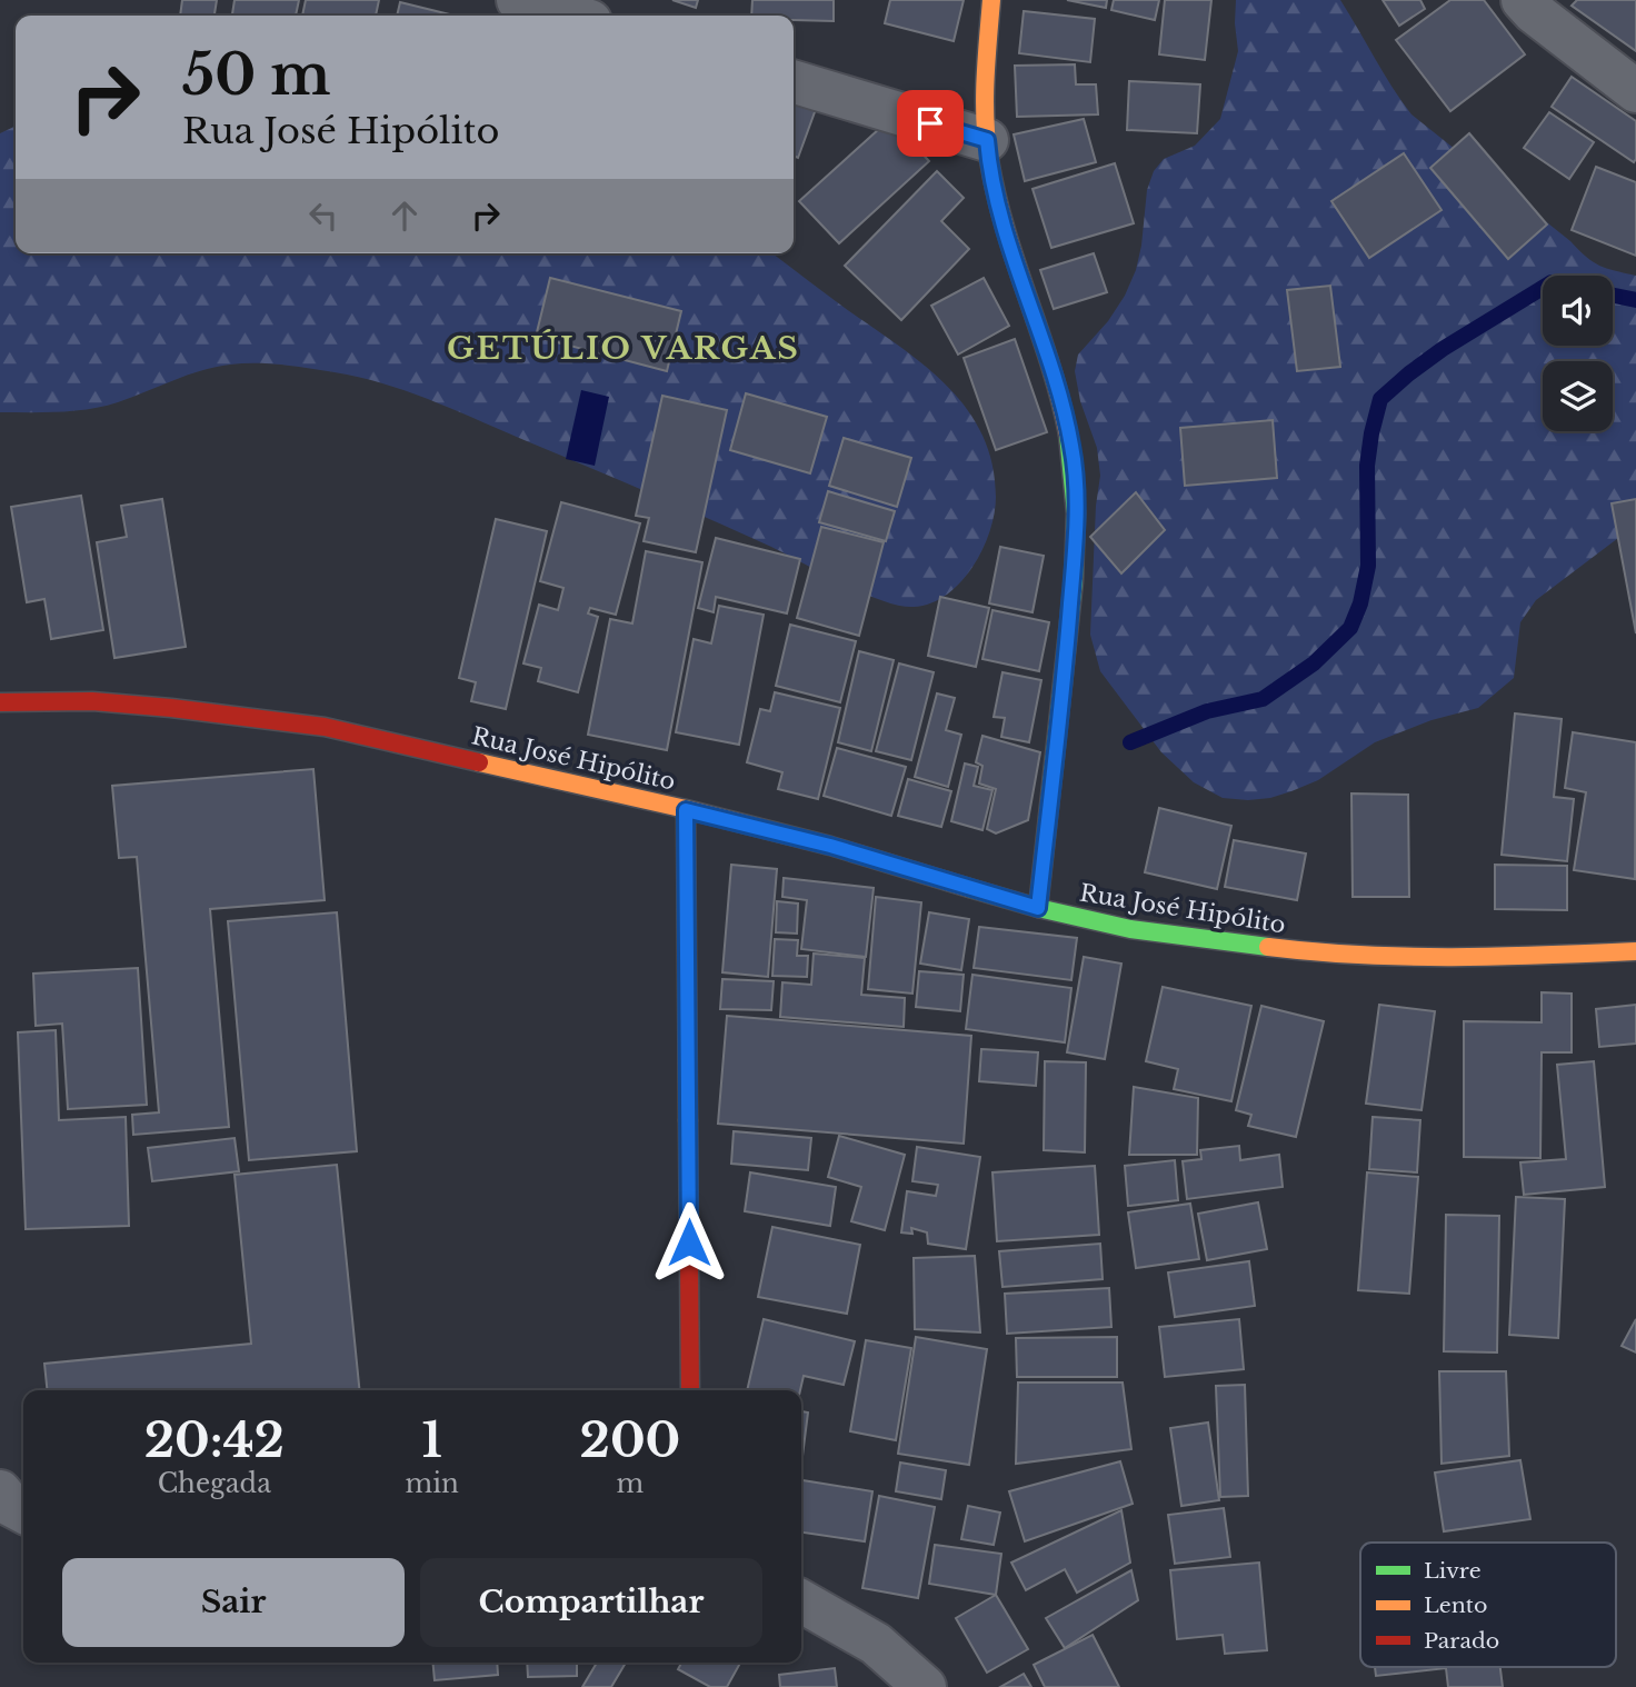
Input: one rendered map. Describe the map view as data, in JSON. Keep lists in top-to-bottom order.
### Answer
{
  "streets": {
    "main road": ["Rua José Hipólito"]
  },
  "districts": ["GETÚLIO VARGAS"],
  "legend": ["Livre", "Lento", "Parado"],
  "page": {
    "turn": ["50 m", "Rua José Hipólito"],
    "eta": [
      "20:42",
      "Chegada",
      "1",
      "min",
      "200",
      "m"
    ],
    "buttons": ["Sair", "Compartilhar"]
  }
}
